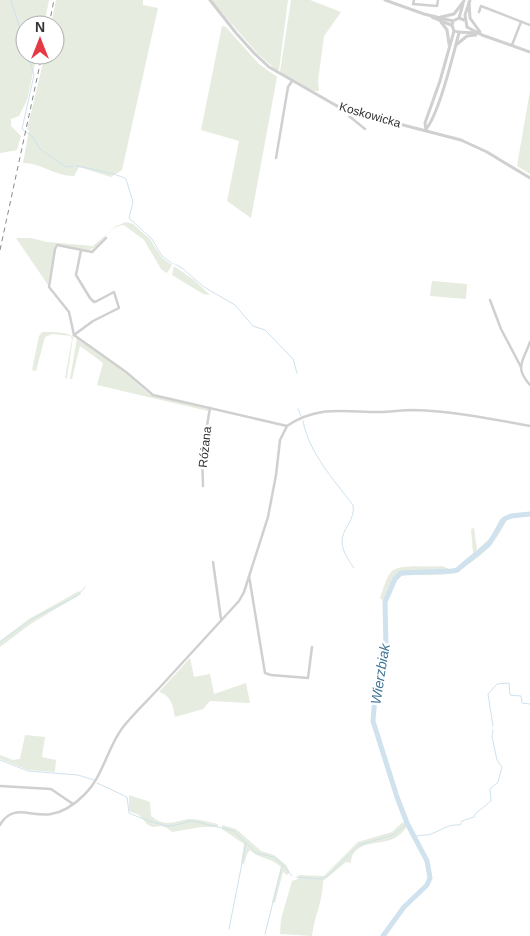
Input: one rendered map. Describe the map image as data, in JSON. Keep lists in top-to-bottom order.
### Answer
{
  "streets": {
    "street": ["Koskowicka", "Różana"]
  },
  "water": ["Wierzbiak"],
  "north": "top"
}
